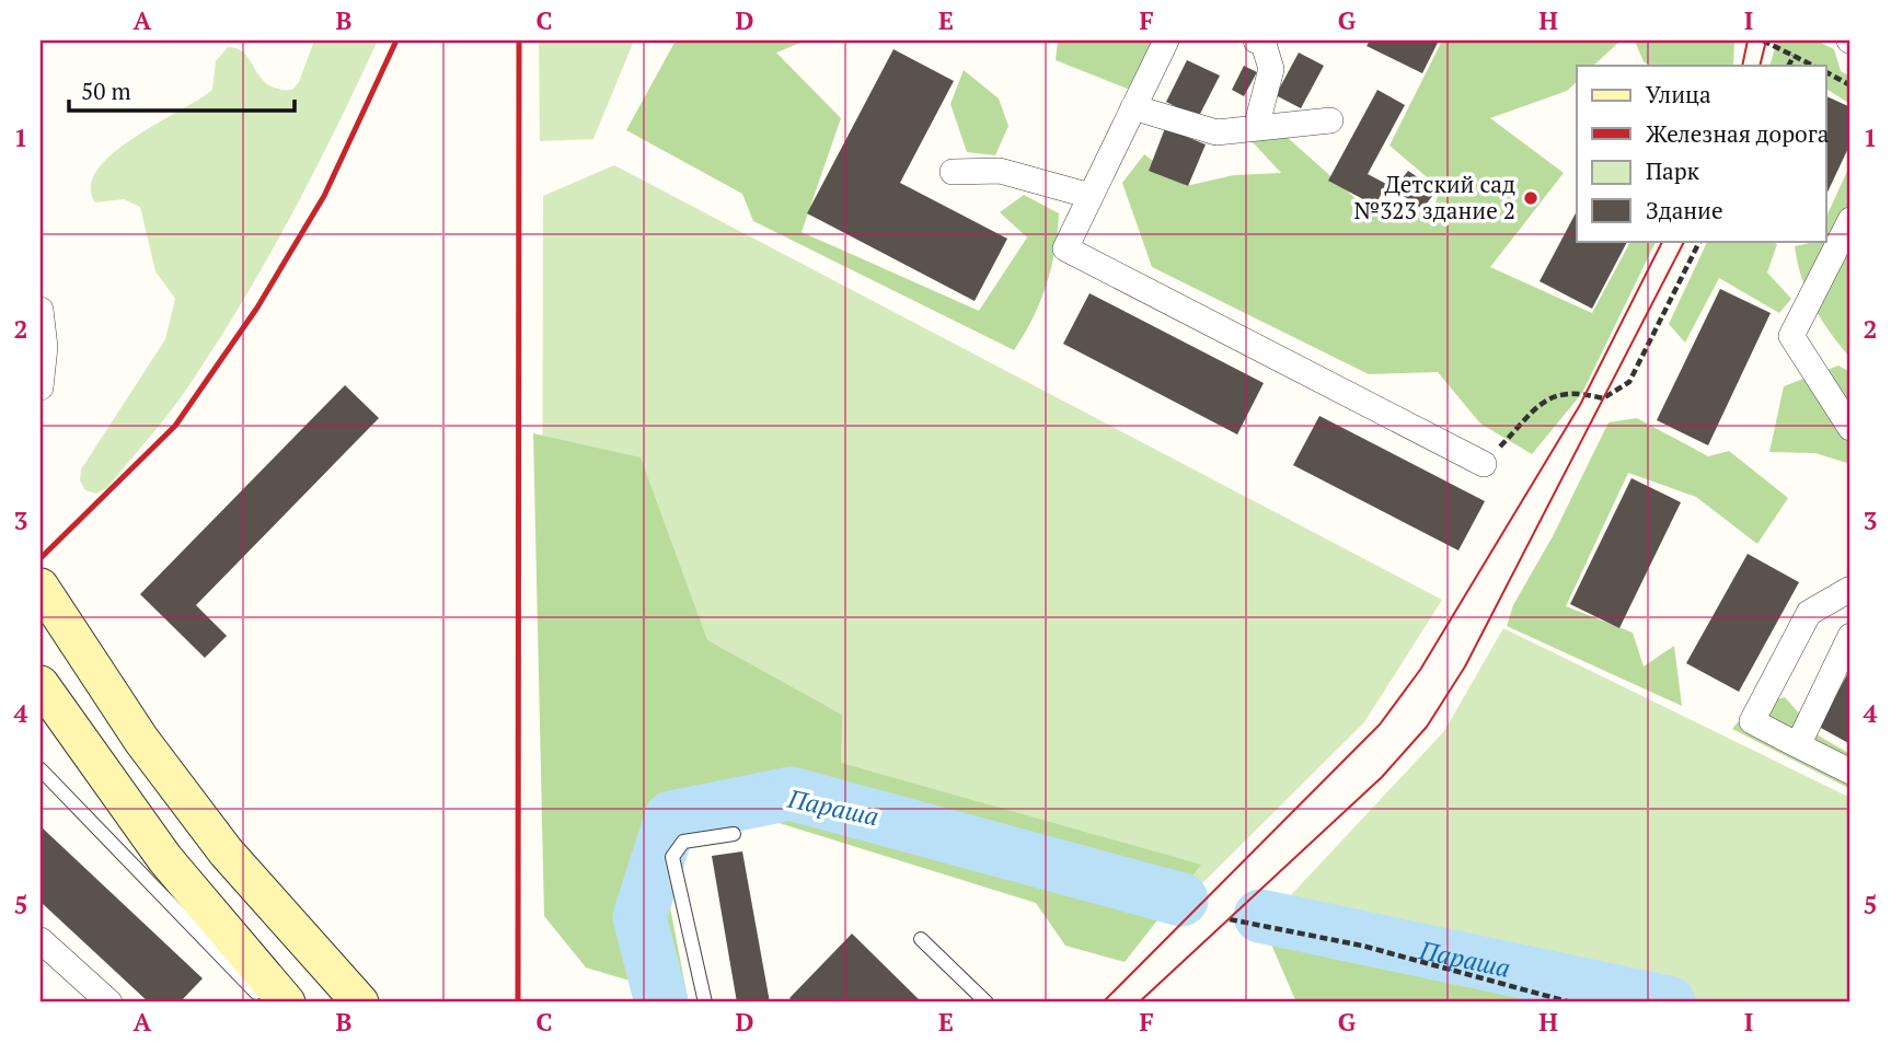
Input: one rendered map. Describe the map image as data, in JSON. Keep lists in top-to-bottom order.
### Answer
{
  "water": ["Параша"],
  "places": ["Детский сад №323 здание 2"],
  "legend": [
    "Улица",
    "Железная дорога",
    "Парк",
    "Здание"
  ],
  "scale_bar": "50 m",
  "grid": {
    "columns": [
      "A",
      "B",
      "C",
      "D",
      "E",
      "F",
      "G",
      "H",
      "I"
    ],
    "rows": [
      "1",
      "2",
      "3",
      "4",
      "5"
    ]
  }
}
